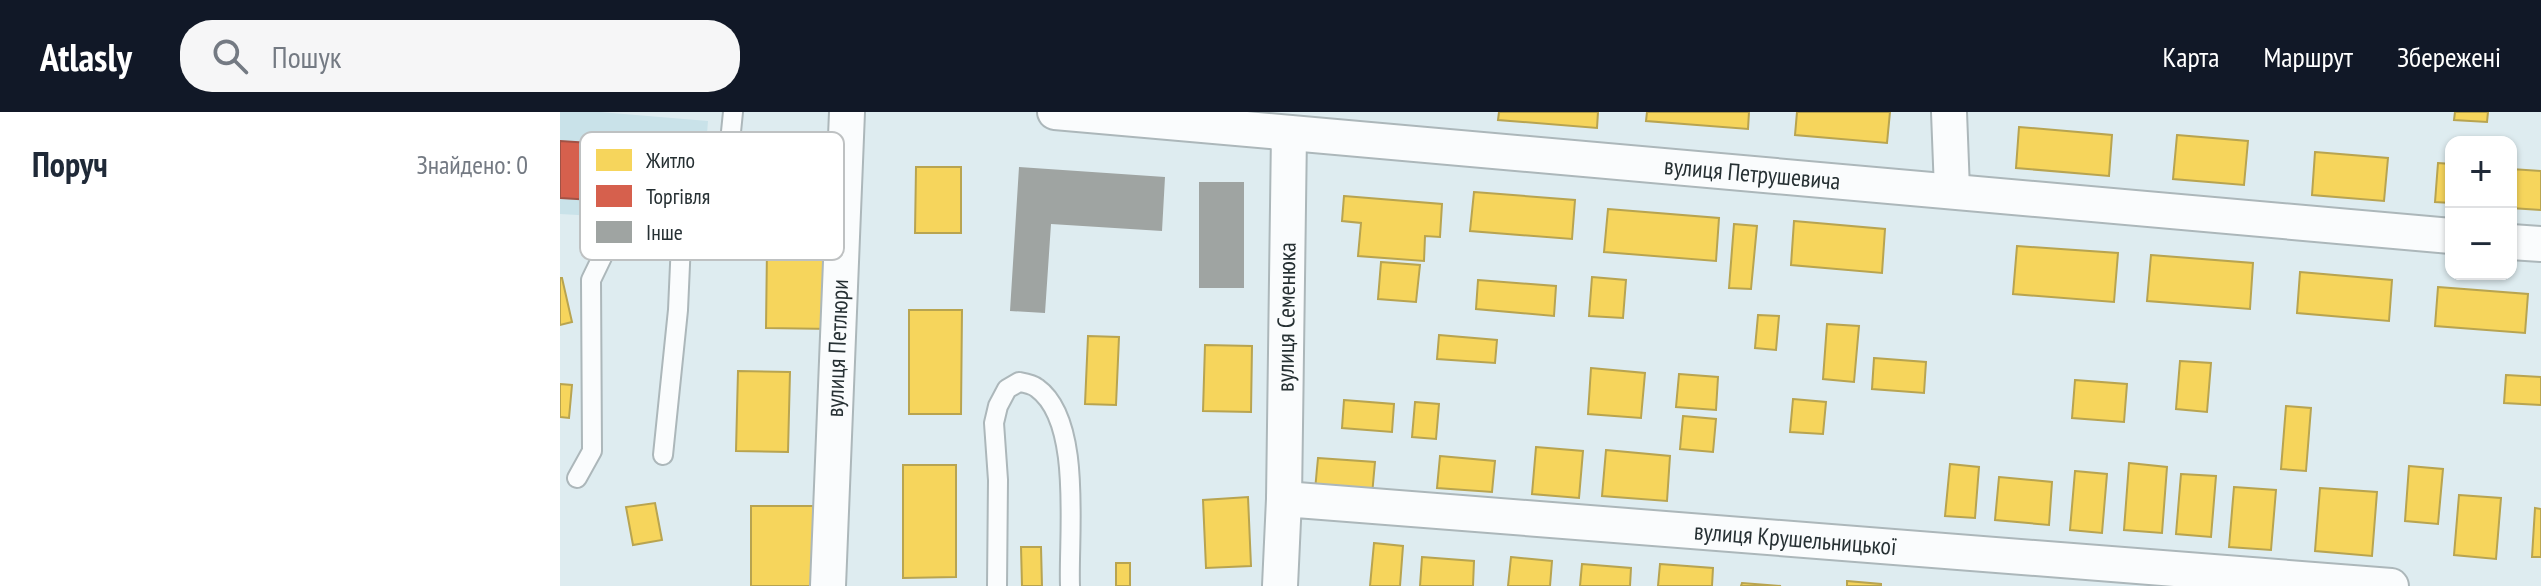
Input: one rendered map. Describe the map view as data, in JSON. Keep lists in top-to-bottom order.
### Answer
{
  "streets": {
    "street": [
      "вулиця Петрушевича",
      "вулиця Семенюка",
      "вулиця Петлюри",
      "вулиця Крушельницької"
    ]
  },
  "crossings": [
    ["вулиця Петрушевича", "вулиця Семенюка"],
    ["вулиця Семенюка", "вулиця Крушельницької"]
  ],
  "legend": ["Житло", "Торгівля", "Інше"],
  "page": {
    "header": "Atlasly",
    "search": "Пошук",
    "nav": ["Карта", "Маршрут", "Збережені"],
    "heading": ["Поруч", "Знайдено: 0"],
    "map_buttons": ["+", "−"]
  }
}
